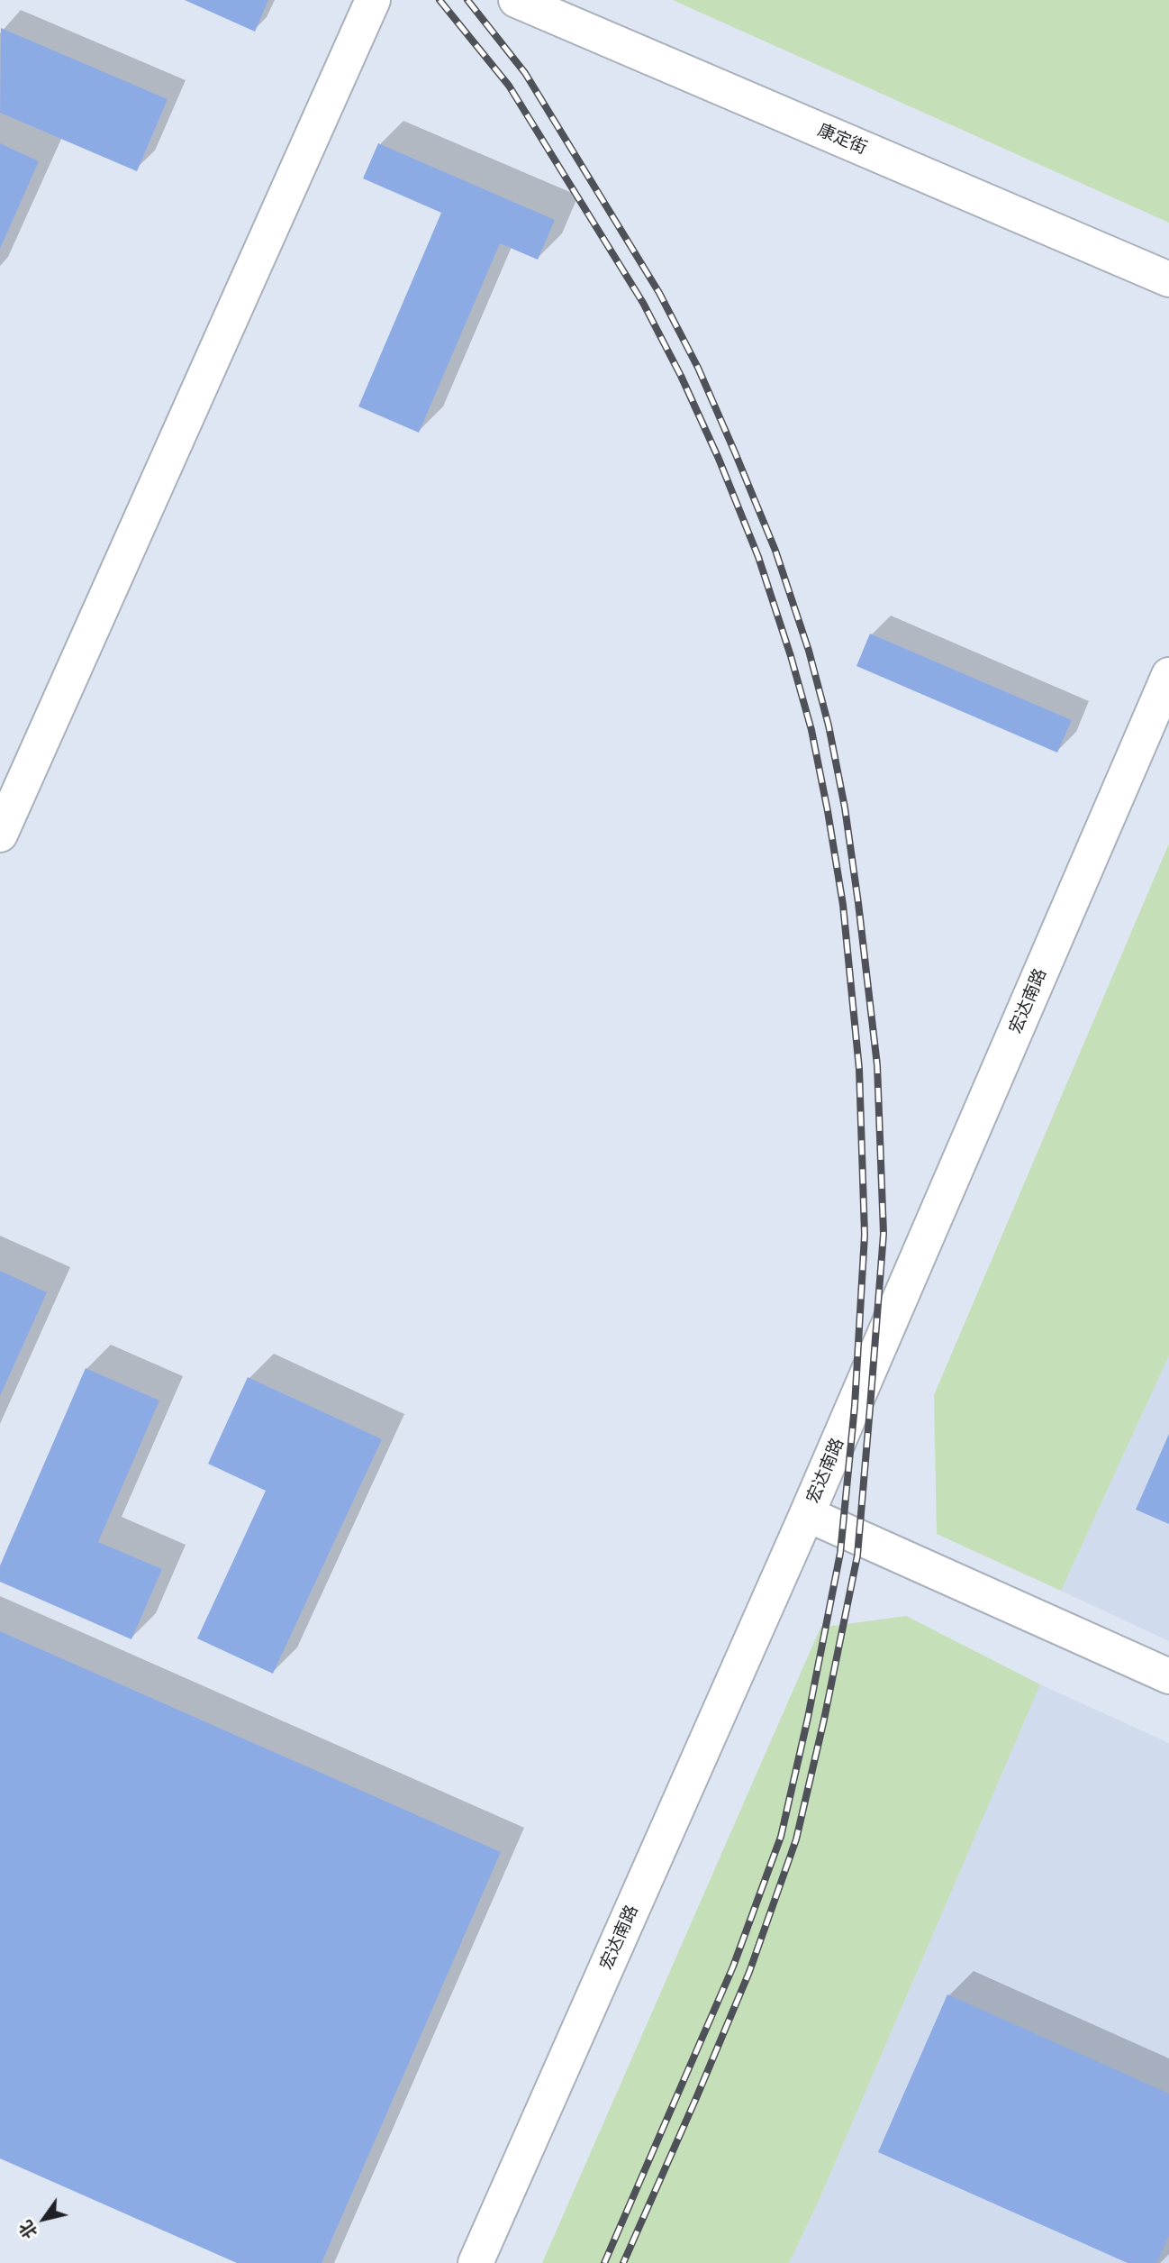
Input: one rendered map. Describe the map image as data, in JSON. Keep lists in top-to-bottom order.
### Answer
{
  "streets": {
    "street": ["康定街", "宏达南路"]
  },
  "north": "bottom left"
}
